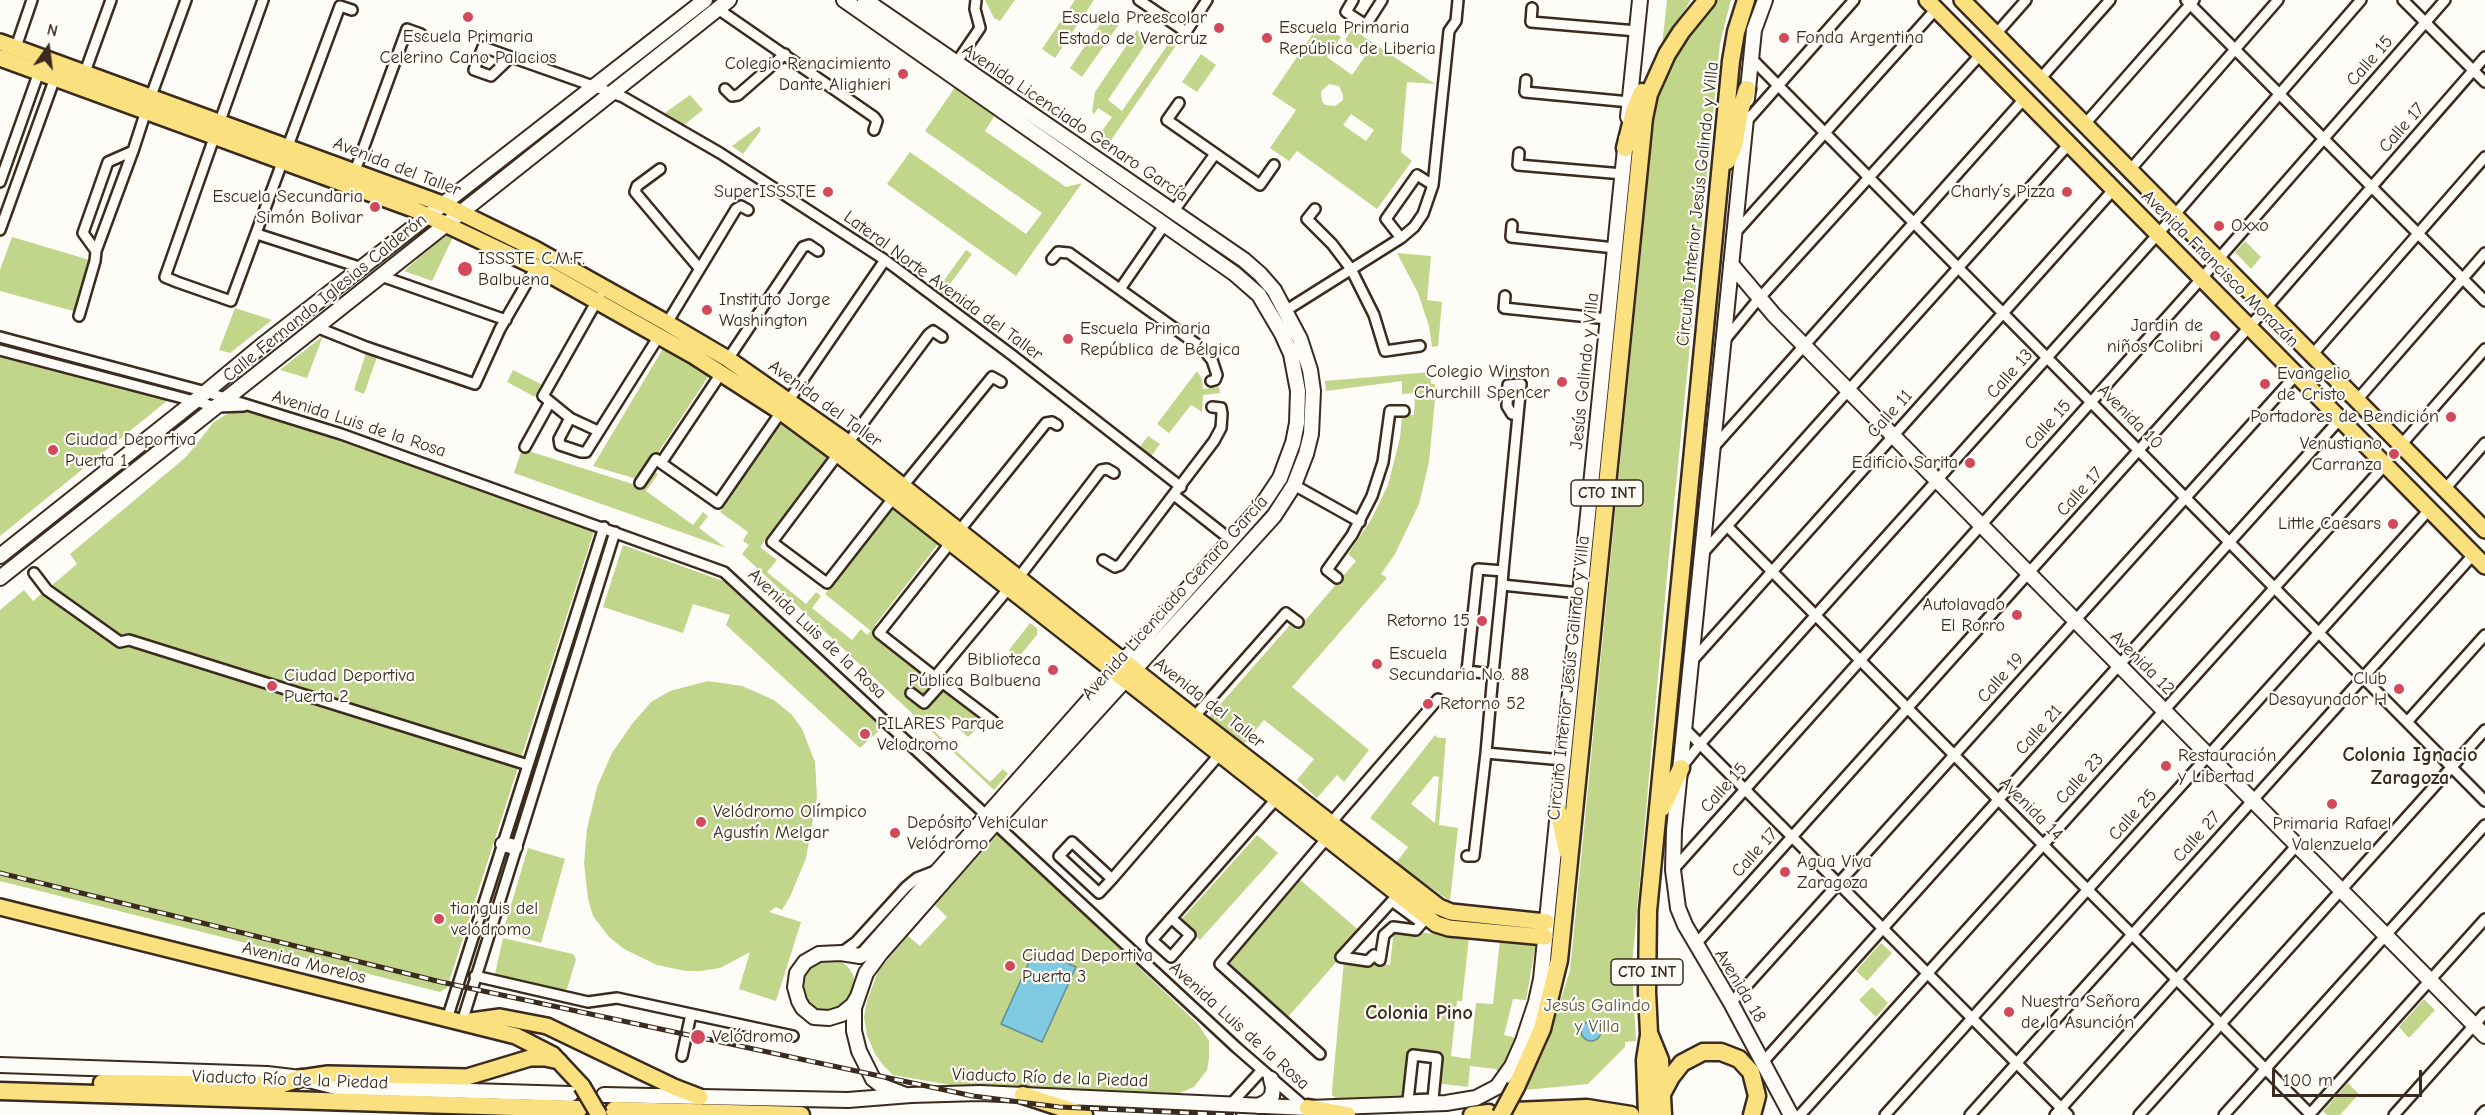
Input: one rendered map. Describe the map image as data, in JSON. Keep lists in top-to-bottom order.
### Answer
{
  "streets": {
    "highway": ["Circuito Interior Jesús Galindo y Villa", "CTO INT", "Viaducto Río de la Piedad"],
    "main road": ["Avenida del Taller", "Avenida Francisco Morazán", "Avenida Morelos"],
    "street": [
      "Calle 15",
      "Avenida Licenciado Genaro García",
      "Calle 17",
      "Lateral Norte Avenida del Taller",
      "Calle Fernando Iglesias Calderón",
      "Jesús Galindo y Villa",
      "Calle 13",
      "Calle 11",
      "Avenida 10",
      "Avenida Luis de la Rosa",
      "Avenida 12",
      "Calle 19",
      "Calle 21",
      "Calle 23",
      "Avenida 14",
      "Calle 25",
      "Calle 27",
      "Avenida 18"
    ]
  },
  "crossings": [
    ["Calle 15", "Avenida Francisco Morazán"],
    ["Calle 15", "Avenida 10"],
    ["Calle 15", "Avenida 12"],
    ["Calle 15", "Avenida 14"],
    ["Calle 15", "Avenida 18"],
    ["Avenida Licenciado Genaro García", "Avenida del Taller"],
    ["Avenida Licenciado Genaro García", "Avenida Luis de la Rosa"],
    ["Avenida Licenciado Genaro García", "Viaducto Río de la Piedad"],
    ["Calle 17", "Avenida Francisco Morazán"],
    ["Calle 17", "Avenida 10"],
    ["Calle 17", "Avenida 12"],
    ["Calle 17", "Avenida 14"],
    ["Calle 17", "Avenida 18"],
    ["Avenida del Taller", "Calle Fernando Iglesias Calderón"],
    ["Avenida del Taller", "Jesús Galindo y Villa"],
    ["Circuito Interior Jesús Galindo y Villa", "CTO INT"],
    ["Avenida Francisco Morazán", "Calle 13"],
    ["Avenida Francisco Morazán", "Calle 11"],
    ["Avenida Francisco Morazán", "Calle 19"],
    ["Avenida Francisco Morazán", "Calle 21"],
    ["Avenida Francisco Morazán", "Calle 23"],
    ["Avenida Francisco Morazán", "Calle 25"],
    ["Avenida Francisco Morazán", "Calle 27"],
    ["Lateral Norte Avenida del Taller", "Calle Fernando Iglesias Calderón"],
    ["Calle Fernando Iglesias Calderón", "Avenida Luis de la Rosa"],
    ["Jesús Galindo y Villa", "Viaducto Río de la Piedad"],
    ["Calle 13", "Avenida 10"],
    ["Calle 13", "Avenida 12"],
    ["Calle 13", "Avenida 14"],
    ["Calle 11", "Avenida 10"],
    ["Calle 11", "Avenida 12"],
    ["Calle 11", "Avenida 14"],
    ["Avenida 10", "Calle 19"],
    ["Avenida 10", "Calle 21"],
    ["Avenida 10", "Calle 23"],
    ["Avenida 10", "Calle 25"],
    ["Avenida 10", "Calle 27"],
    ["Avenida Luis de la Rosa", "Viaducto Río de la Piedad"],
    ["Avenida 12", "Calle 19"],
    ["Avenida 12", "Calle 21"],
    ["Avenida 12", "Calle 23"],
    ["Avenida 12", "Calle 25"],
    ["Avenida 12", "Calle 27"],
    ["Calle 19", "Avenida 14"],
    ["Calle 19", "Avenida 18"],
    ["Calle 21", "Avenida 14"],
    ["Calle 21", "Avenida 18"],
    ["Calle 23", "Avenida 14"],
    ["Avenida 14", "Calle 25"],
    ["Avenida 14", "Calle 27"],
    ["Avenida Morelos", "Viaducto Río de la Piedad"]
  ],
  "districts": ["Colonia Ignacio Zaragoza", "Colonia Pino"],
  "parks": ["Jesús Galindo y Villa"],
  "places": [
    "Escuela Primaria Celerino Cano Palacios",
    "Escuela Preescolar Estado de Veracruz",
    "Escuela Primaria República de Liberia",
    "Fonda Argentina",
    "Colegio Renacimiento Dante Alighieri",
    "SuperISSSTE",
    "Charly´s Pizza",
    "Escuela Secundaria Simón Bolivar",
    "Oxxo",
    "ISSSTE C.M.F. Balbuena",
    "Instituto Jorge Washington",
    "Jardin de niños Colibri",
    "Escuela Primaria República de Bélgica",
    "Colegio Winston Churchill Spencer",
    "Evangelio de Cristo",
    "Portadores de Bendición",
    "Ciudad Deportiva Puerta 1",
    "Venustiano Carranza",
    "Edificio Sarita",
    "Little Caesars",
    "Autolavado El Rorro",
    "Retorno 15",
    "Escuela Secundaria No. 88",
    "Biblioteca Pública Balbuena",
    "Ciudad Deportiva Puerta 2",
    "Club Desayunador H",
    "Retorno 52",
    "PILARES Parque Velodromo",
    "Restauración y Libertad",
    "Primaria Rafael Valenzuela",
    "Velódromo Olímpico Agustín Melgar",
    "Depósito Vehicular Velódromo",
    "Agua Viva Zaragoza",
    "tianguis del velódromo",
    "Ciudad Deportiva Puerta 3",
    "Nuestra Señora de la Asunción",
    "Velódromo"
  ],
  "scale_bar": "100 m",
  "north": "top"
}
